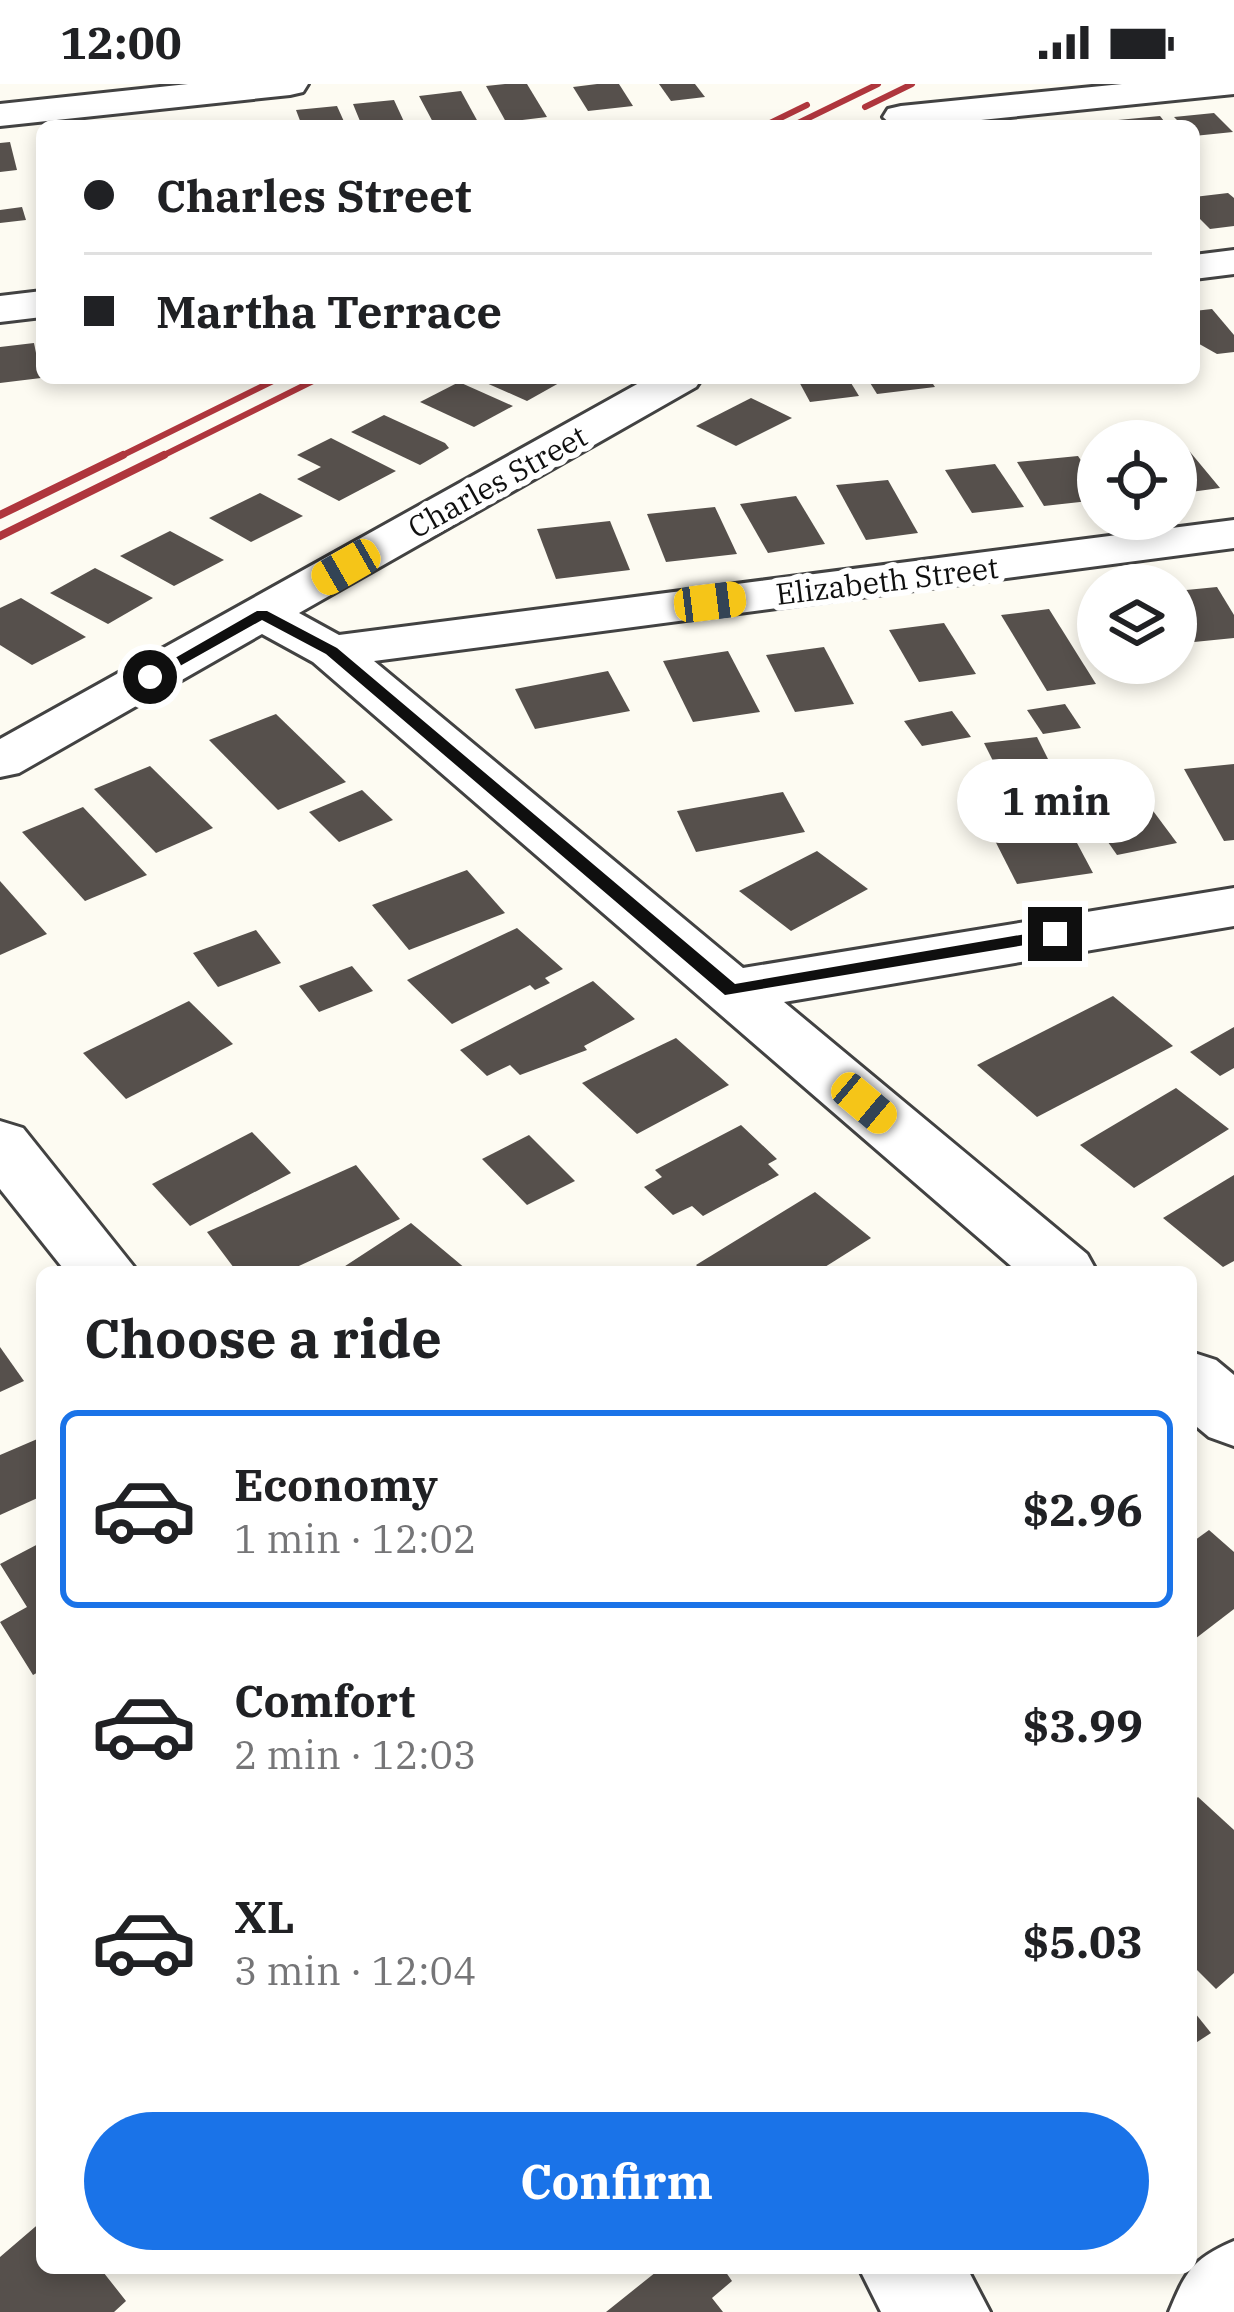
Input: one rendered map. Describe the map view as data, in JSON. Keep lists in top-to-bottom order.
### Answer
{
  "streets": {
    "street": ["Charles Street", "Elizabeth Street"]
  },
  "page": {
    "status": "12:00",
    "banner": ["Charles Street", "Martha Terrace"],
    "bubble": "1 min",
    "heading": "Choose a ride",
    "list": [
      {
        "name": "Economy",
        "note": "1 min · 12:02",
        "value": "$2.96"
      },
      {
        "name": "Comfort",
        "note": "2 min · 12:03",
        "value": "$3.99"
      },
      {
        "name": "XL",
        "note": "3 min · 12:04",
        "value": "$5.03"
      }
    ],
    "buttons": "Confirm"
  }
}
